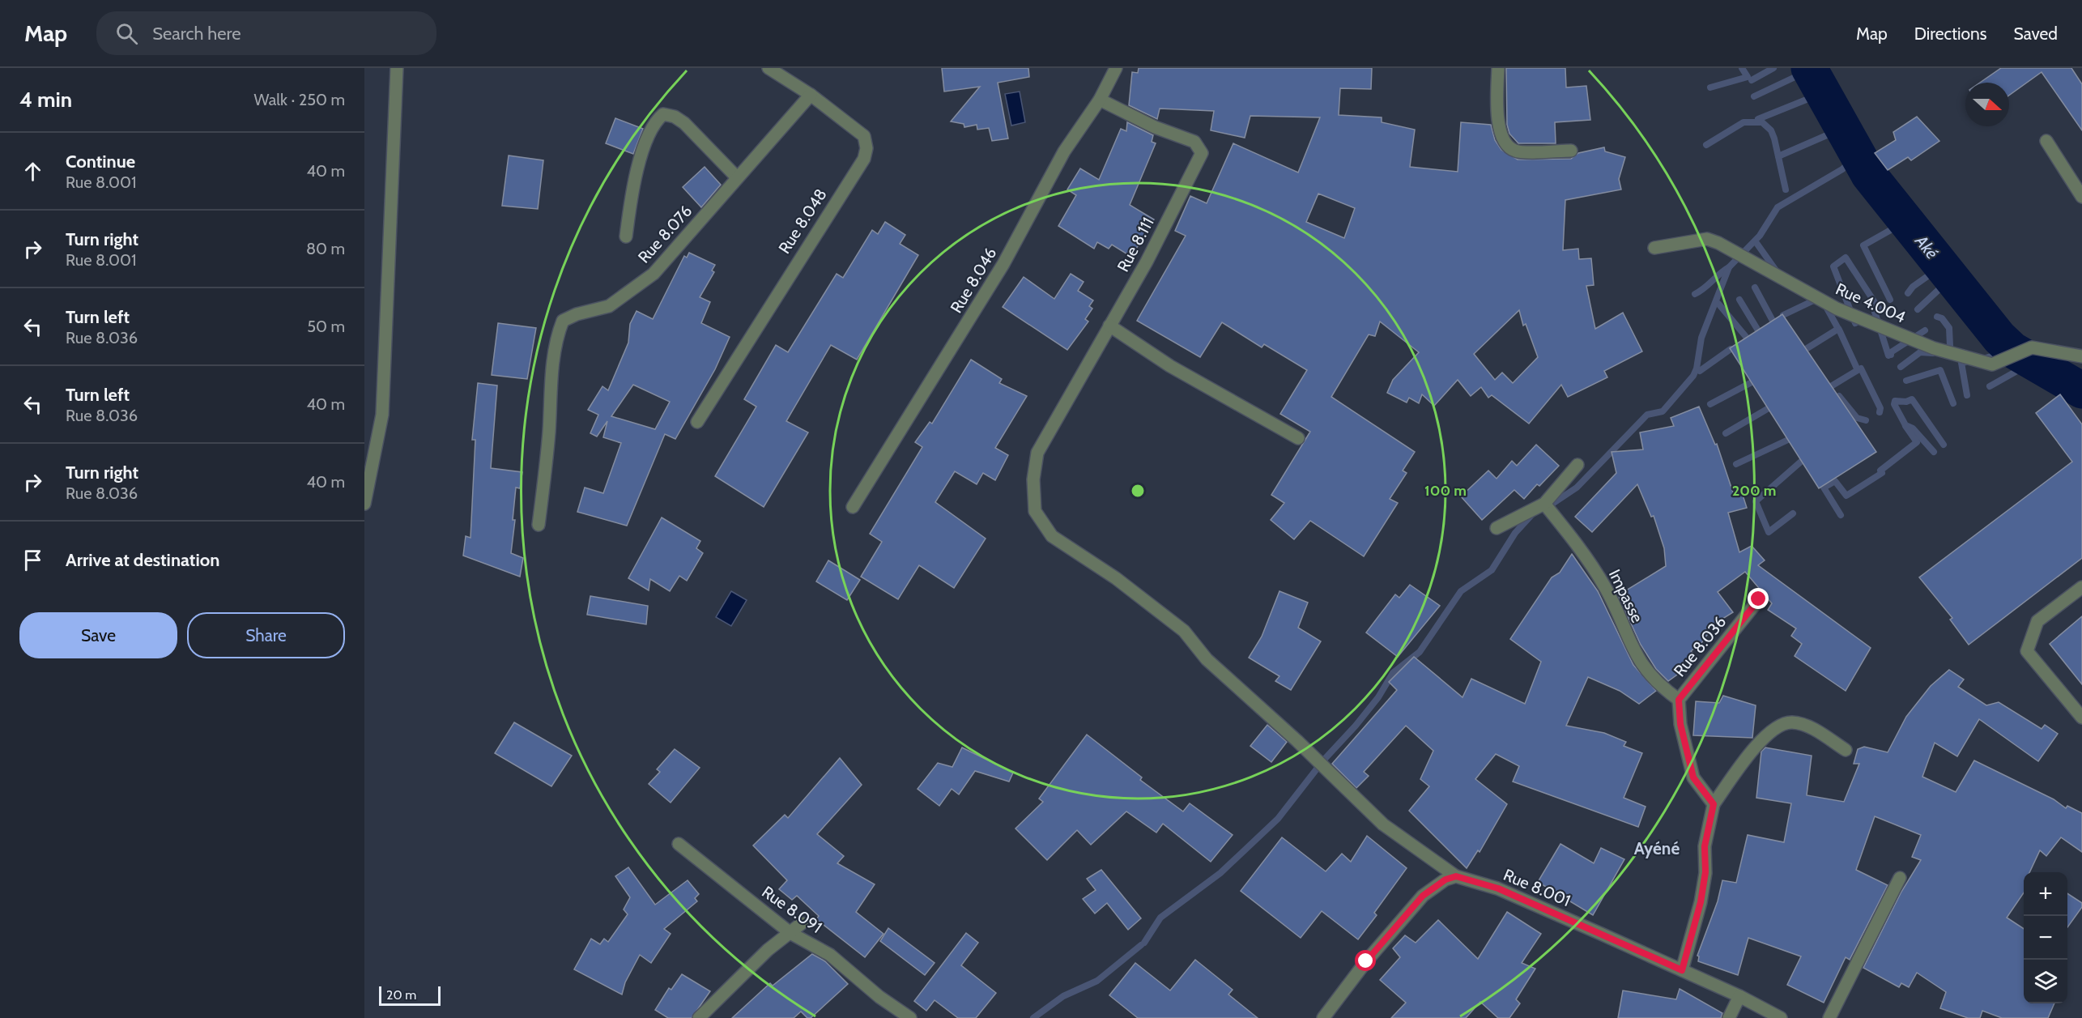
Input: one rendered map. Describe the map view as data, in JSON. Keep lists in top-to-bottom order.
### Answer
{
  "streets": {
    "street": [
      "Rue 8.048",
      "Rue 8.076",
      "Rue 8.111",
      "Rue 8.046",
      "Rue 4.004",
      "Impasse",
      "Rue 8.036",
      "Rue 8.001",
      "Rue 8.091"
    ]
  },
  "crossings": [
    ["Rue 8.048", "Rue 8.076"],
    ["Rue 8.111", "Rue 8.046"],
    ["Rue 8.111", "Rue 8.001"],
    ["Impasse", "Rue 8.036"]
  ],
  "districts": ["Ayéné"],
  "water": ["Aké"],
  "scale_bar": "20 m",
  "north": "right",
  "page": {
    "header": "Map",
    "search": "Search here",
    "nav": ["Map", "Directions", "Saved"],
    "heading": ["4 min", "Walk · 250 m"],
    "list": [
      ["Continue", "Rue 8.001", "40 m"],
      ["Turn right", "Rue 8.001", "80 m"],
      ["Turn left", "Rue 8.036", "50 m"],
      ["Turn left", "Rue 8.036", "40 m"],
      ["Turn right", "Rue 8.036", "40 m"],
      "Arrive at destination"
    ],
    "buttons": ["Save", "Share"],
    "map_buttons": ["+", "−"],
    "scale": "20 m"
  },
  "rings": ["100 m", "200 m"]
}
